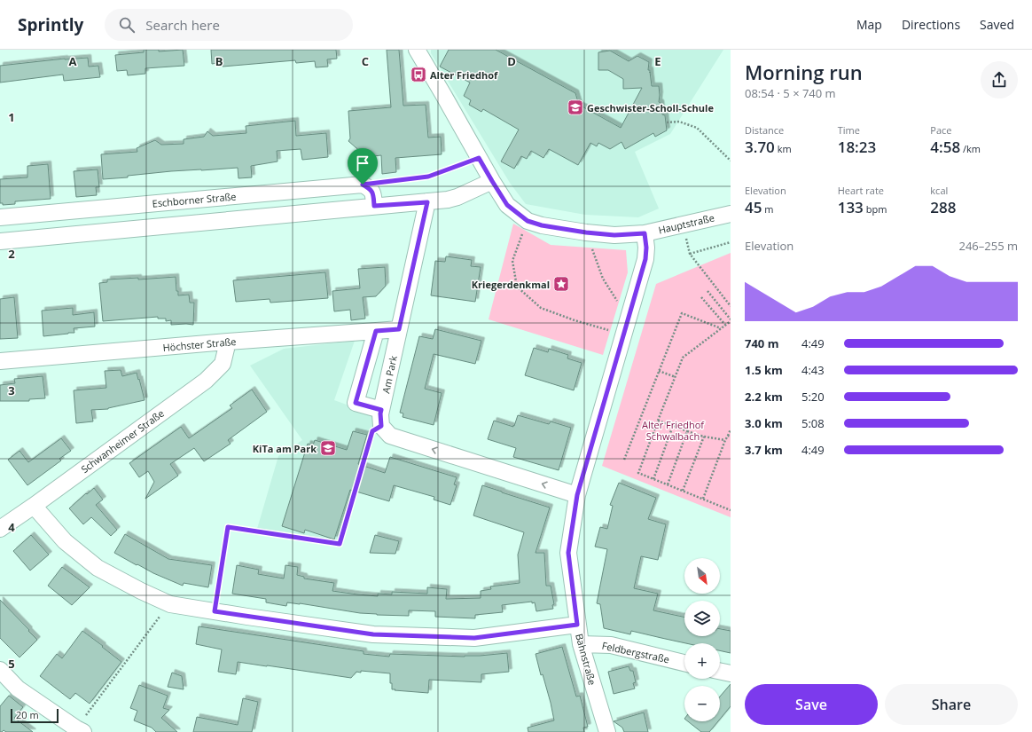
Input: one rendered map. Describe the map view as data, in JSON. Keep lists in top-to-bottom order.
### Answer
{
  "streets": {
    "street": [
      "Eschborner Straße",
      "Hauptstraße",
      "Höchster Straße",
      "Am Park",
      "Schwanheimer Straße",
      "Feldbergstraße",
      "Bahnstraße"
    ]
  },
  "crossings": [
    ["Hauptstraße", "Bahnstraße"],
    ["Höchster Straße", "Am Park"],
    ["Höchster Straße", "Schwanheimer Straße"],
    ["Feldbergstraße", "Bahnstraße"]
  ],
  "parks": ["Alter Friedhof Schwalbach"],
  "places": {
    "bus stop": ["Alter Friedhof"],
    "school or university": ["Geschwister-Scholl-Schule", "KiTa am Park"],
    "place": ["Kriegerdenkmal"]
  },
  "scale_bar": "20 m",
  "north": "bottom right",
  "page": {
    "header": "Sprintly",
    "search": "Search here",
    "nav": ["Map", "Directions", "Saved"],
    "heading": ["Morning run", "08:54 · 5 × 740 m"],
    "stats": [
      ["Distance", "3.70 km"],
      ["Time", "18:23"],
      ["Pace", "4:58 /km"],
      ["Elevation", "45 m"],
      ["Heart rate", "133 bpm"],
      ["kcal", "288"]
    ],
    "chart": ["Elevation", "246–255 m"],
    "list": [
      {
        "name": "740 m",
        "note": "4:49"
      },
      {
        "name": "1.5 km",
        "note": "4:43"
      },
      {
        "name": "2.2 km",
        "note": "5:20"
      },
      {
        "name": "3.0 km",
        "note": "5:08"
      },
      {
        "name": "3.7 km",
        "note": "4:49"
      }
    ],
    "map_buttons": ["+", "−"],
    "buttons": ["Save", "Share"],
    "scale": "20 m"
  },
  "grid": {
    "columns": [
      "A",
      "B",
      "C",
      "D",
      "E"
    ],
    "rows": [
      "1",
      "2",
      "3",
      "4",
      "5"
    ]
  }
}
